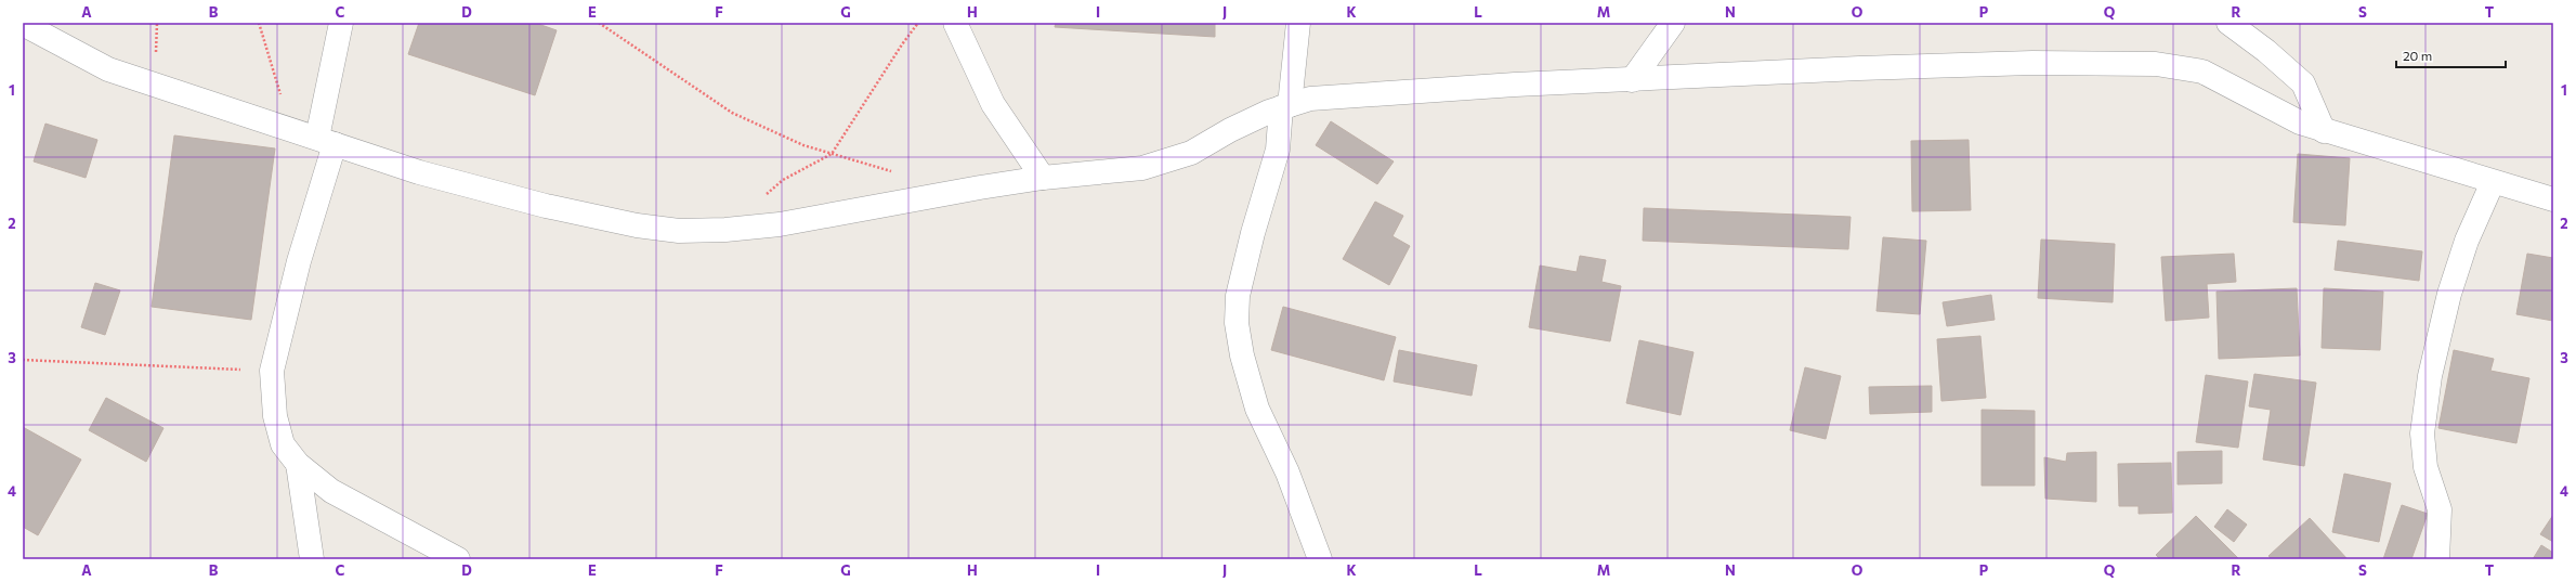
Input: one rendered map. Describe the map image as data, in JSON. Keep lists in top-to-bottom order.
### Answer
{
  "scale_bar": "20 m",
  "grid": {
    "columns": [
      "A",
      "B",
      "C",
      "D",
      "E",
      "F",
      "G",
      "H",
      "I",
      "J",
      "K",
      "L",
      "M",
      "N",
      "O",
      "P",
      "Q",
      "R",
      "S",
      "T"
    ],
    "rows": [
      "1",
      "2",
      "3",
      "4"
    ]
  }
}
